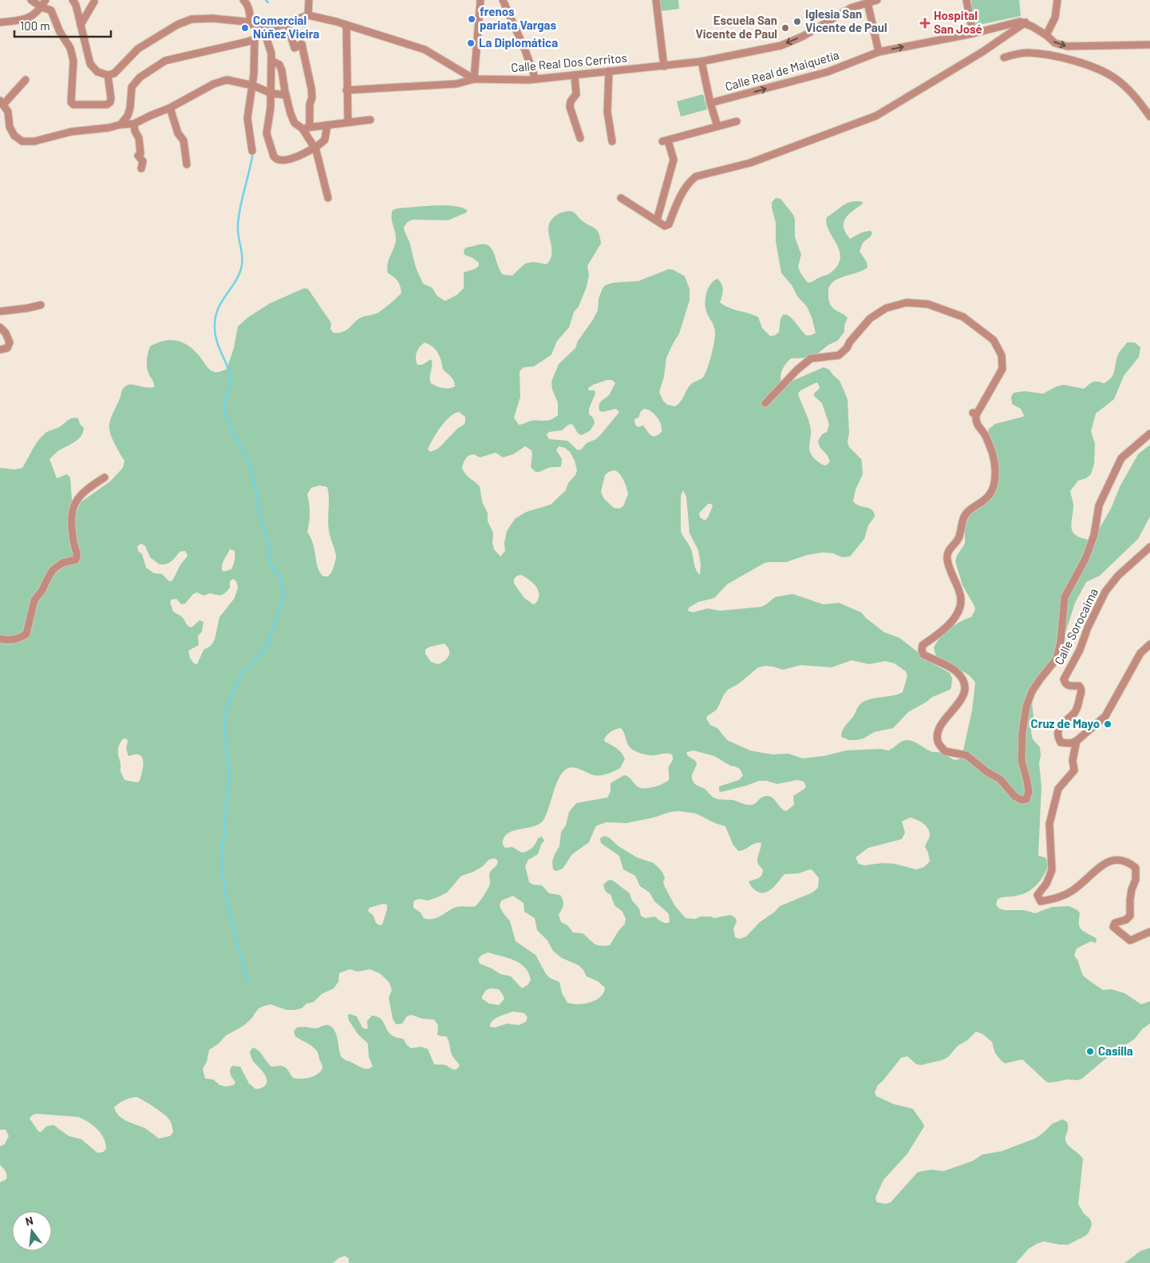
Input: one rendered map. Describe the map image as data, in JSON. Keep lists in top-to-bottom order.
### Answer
{
  "streets": {
    "street": ["Calle Real Dos Cerritos", "Calle Real de Maiquetía", "Calle Sorocaima"]
  },
  "crossings": [
    ["Calle Real Dos Cerritos", "Calle Real de Maiquetía"]
  ],
  "places": {
    "other": [
      "frenos pariata Vargas",
      "Iglesia San Vicente de Paul",
      "Comercial Núñez Vieira",
      "Escuela San Vicente de Paul",
      "La Diplomática",
      "Cruz de Mayo",
      "Casilla"
    ],
    "health": ["Hospital San José"]
  },
  "scale_bar": "100 m",
  "north": "top"
}
